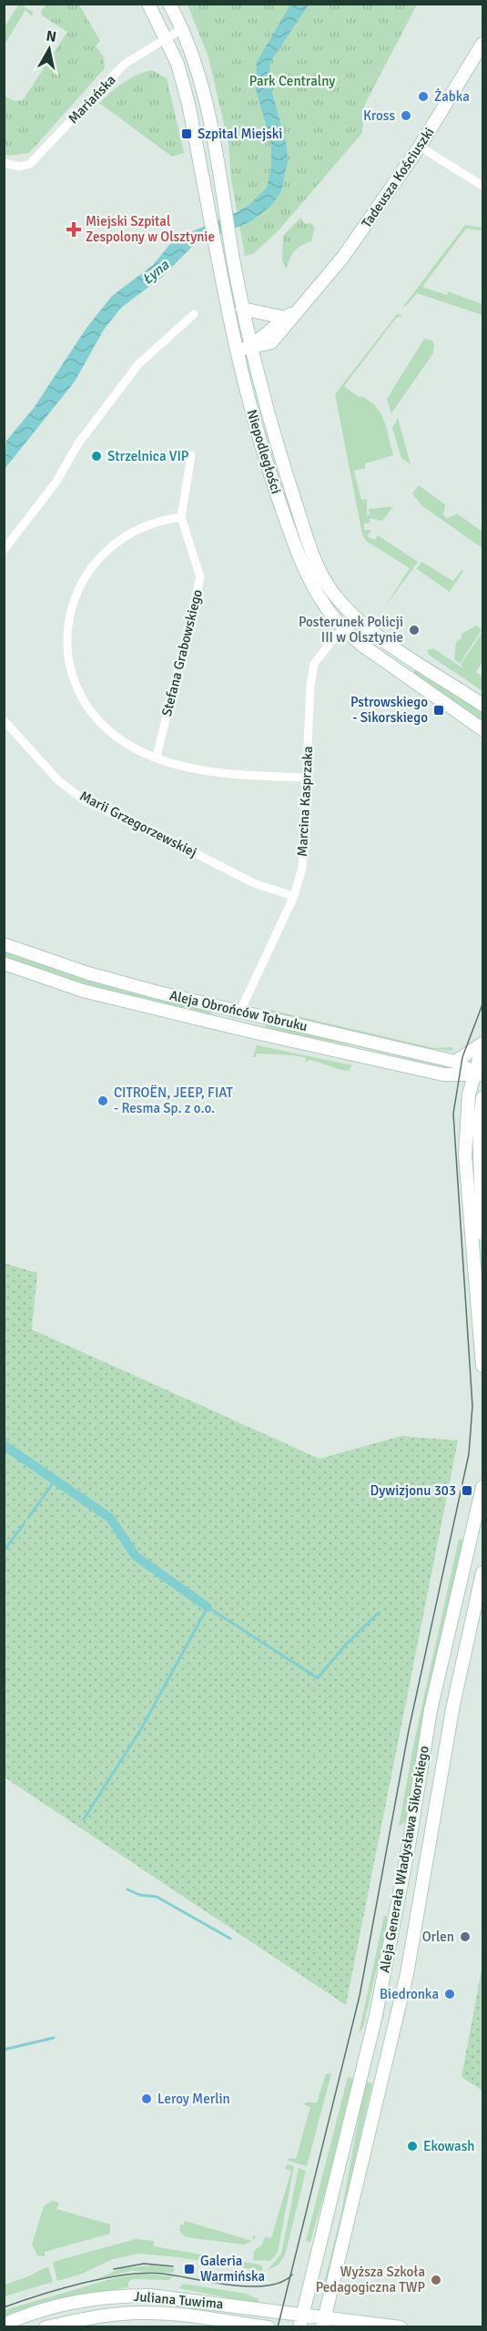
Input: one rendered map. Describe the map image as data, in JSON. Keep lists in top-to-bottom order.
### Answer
{
  "streets": {
    "main road": [
      "Tadeusza Kościuszki",
      "Niepodległości",
      "Aleja Obrońców Tobruku",
      "Aleja Generała Władysława Sikorskiego",
      "Juliana Tuwima"
    ],
    "street": [
      "Mariańska",
      "Stefana Grabowskiego",
      "Marcina Kasprzaka",
      "Marii Grzegorzewskiej"
    ]
  },
  "crossings": [
    ["Mariańska", "Niepodległości"],
    ["Tadeusza Kościuszki", "Niepodległości"],
    ["Niepodległości", "Marcina Kasprzaka"],
    ["Marcina Kasprzaka", "Marii Grzegorzewskiej"],
    ["Marcina Kasprzaka", "Aleja Obrońców Tobruku"],
    ["Aleja Generała Władysława Sikorskiego", "Juliana Tuwima"]
  ],
  "water": ["Łyna"],
  "parks": ["Park Centralny"],
  "places": {
    "other": [
      "Żabka",
      "Kross",
      "Strzelnica VIP",
      "Posterunek Policji III w Olsztynie",
      "CITROËN, JEEP, FIAT - Resma Sp. z o.o.",
      "Orlen",
      "Biedronka",
      "Leroy Merlin",
      "Ekowash",
      "Wyższa Szkoła Pedagogiczna TWP"
    ],
    "transit": [
      "Szpital Miejski",
      "Pstrowskiego - Sikorskiego",
      "Dywizjonu 303",
      "Galeria Warmińska"
    ],
    "health": ["Miejski Szpital Zespolony w Olsztynie"]
  },
  "north": "top"
}
